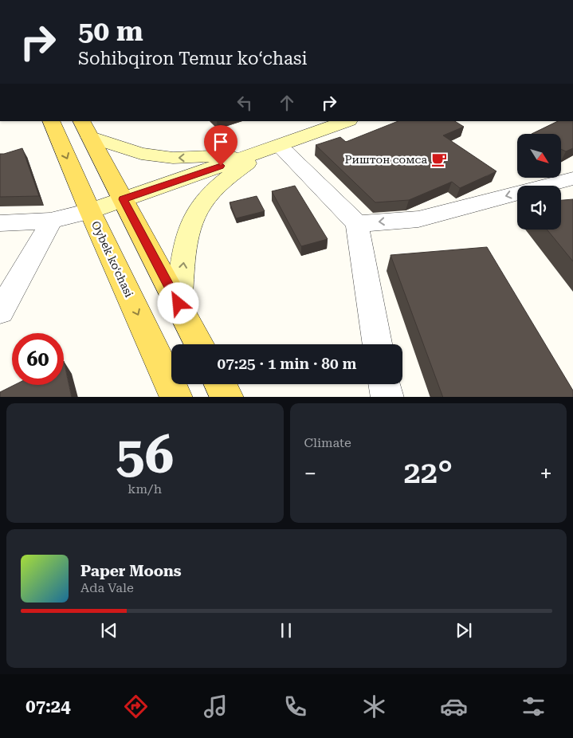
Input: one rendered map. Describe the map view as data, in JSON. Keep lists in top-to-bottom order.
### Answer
{
  "streets": {
    "main road": ["Oybek ko‘chasi"]
  },
  "places": {
    "cafe": ["Риштон сомса"]
  },
  "north": "bottom right",
  "page": {
    "turn": ["50 m", "Sohibqiron Temur koʻchasi"],
    "limit": "60",
    "trip": "07:25 · 1 min · 80 m",
    "tile": [
      ["56", "km/h"],
      "Climate"
    ],
    "heat": ["−", "22°", "+"],
    "song": ["Paper Moons", "Ada Vale"],
    "tabs": "07:24"
  }
}
